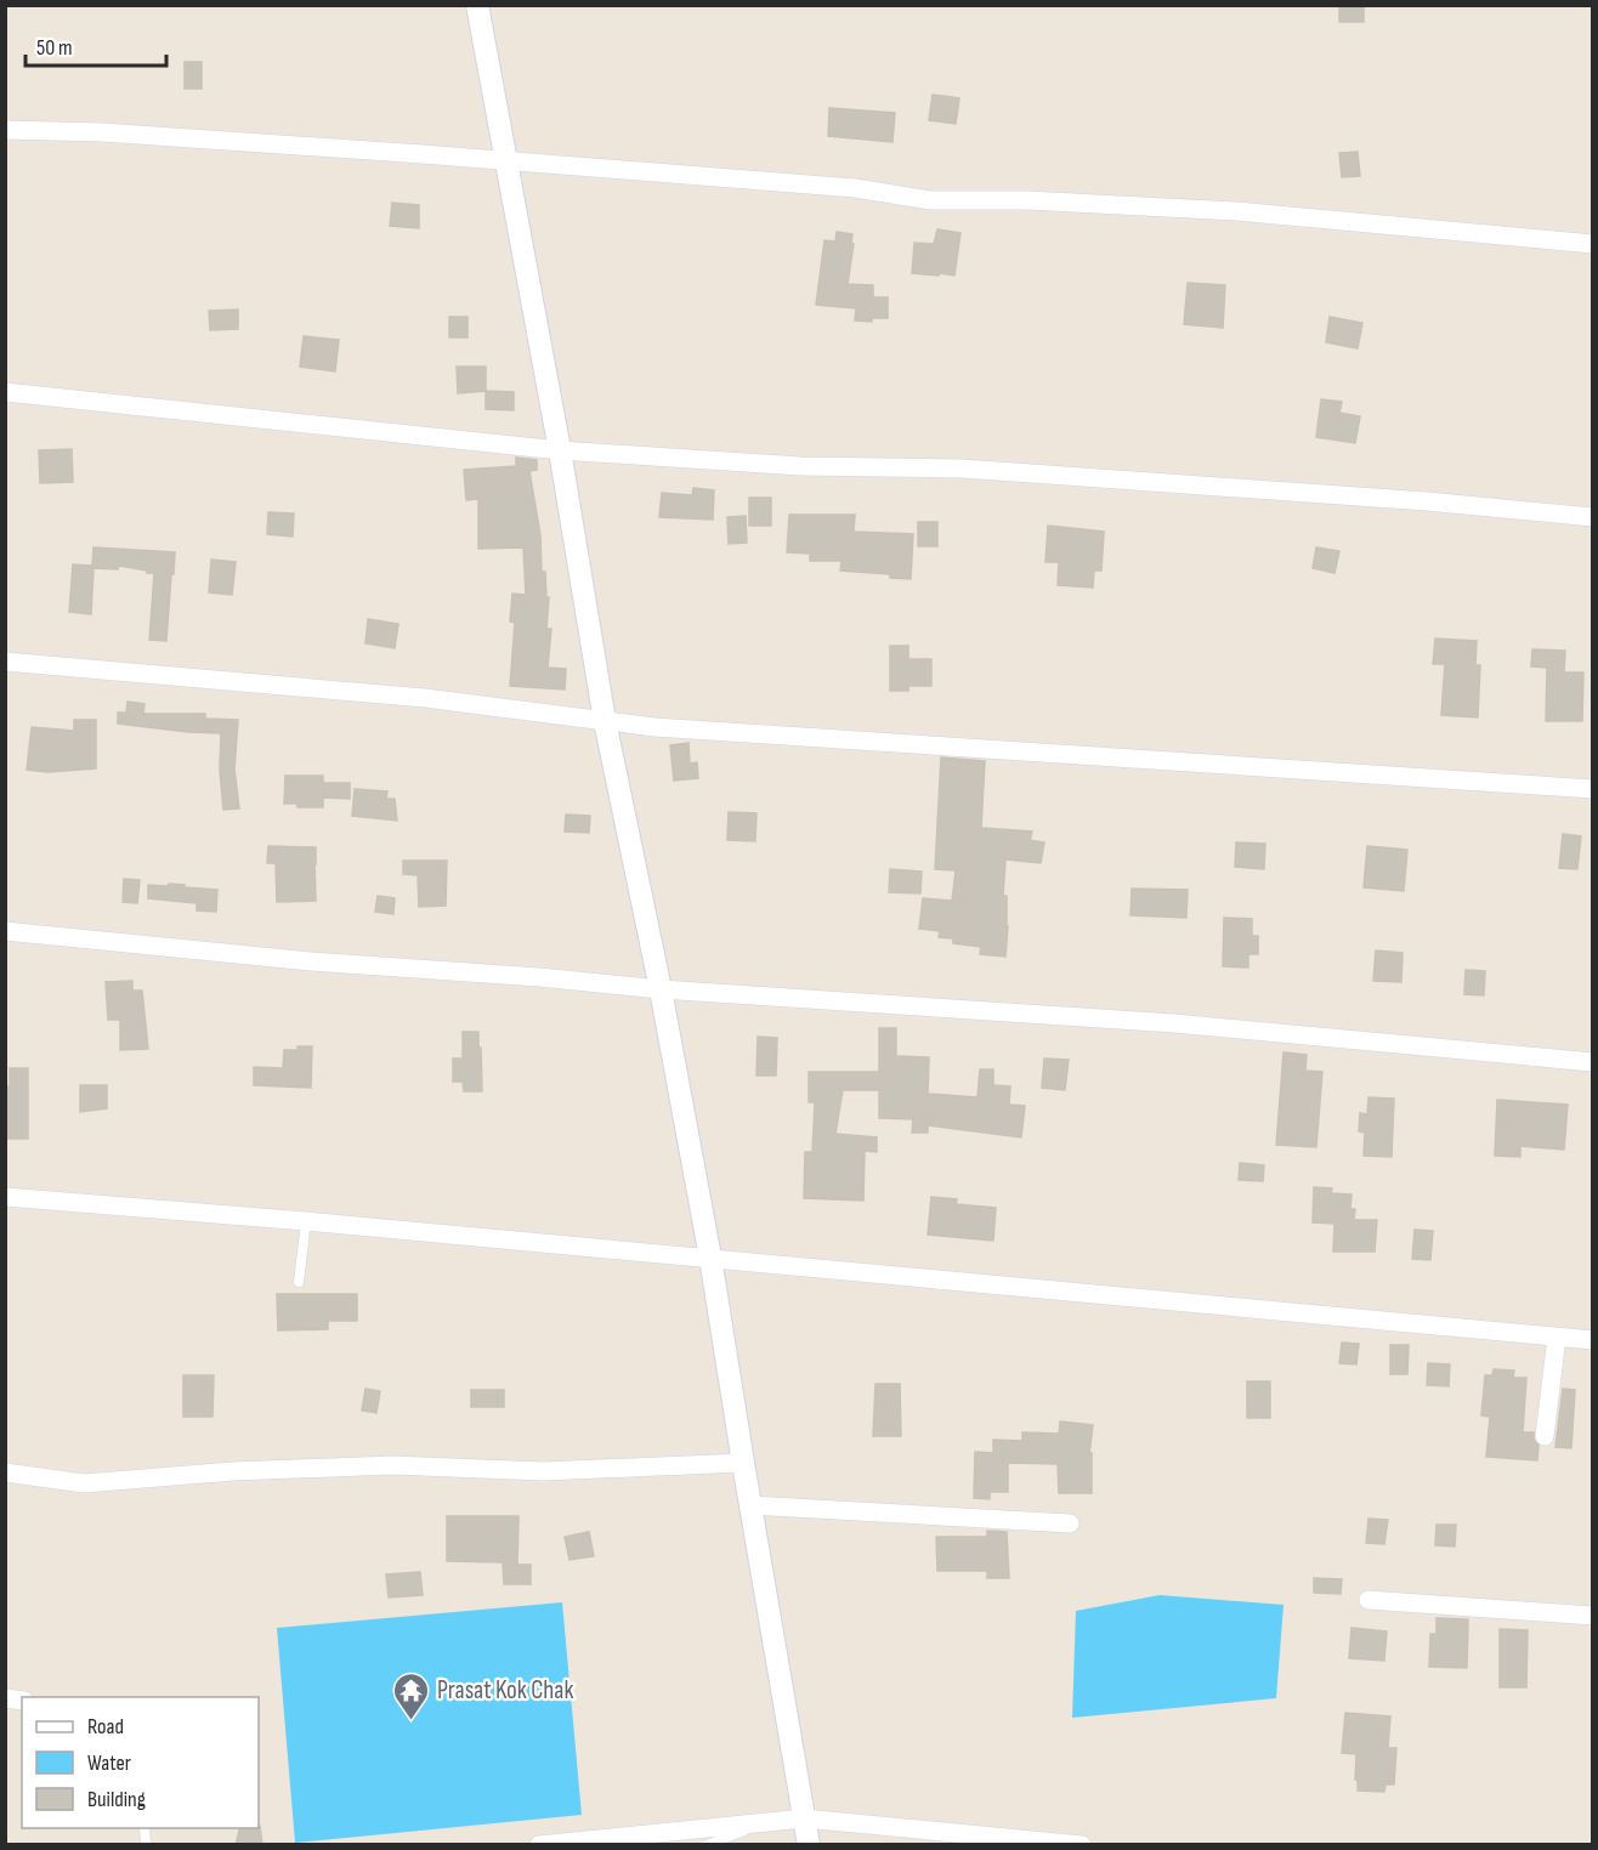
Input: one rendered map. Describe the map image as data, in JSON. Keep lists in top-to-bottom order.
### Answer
{
  "places": {
    "temple": ["Prasat Kok Chak"]
  },
  "legend": ["Road", "Water", "Building"],
  "scale_bar": "50 m"
}
